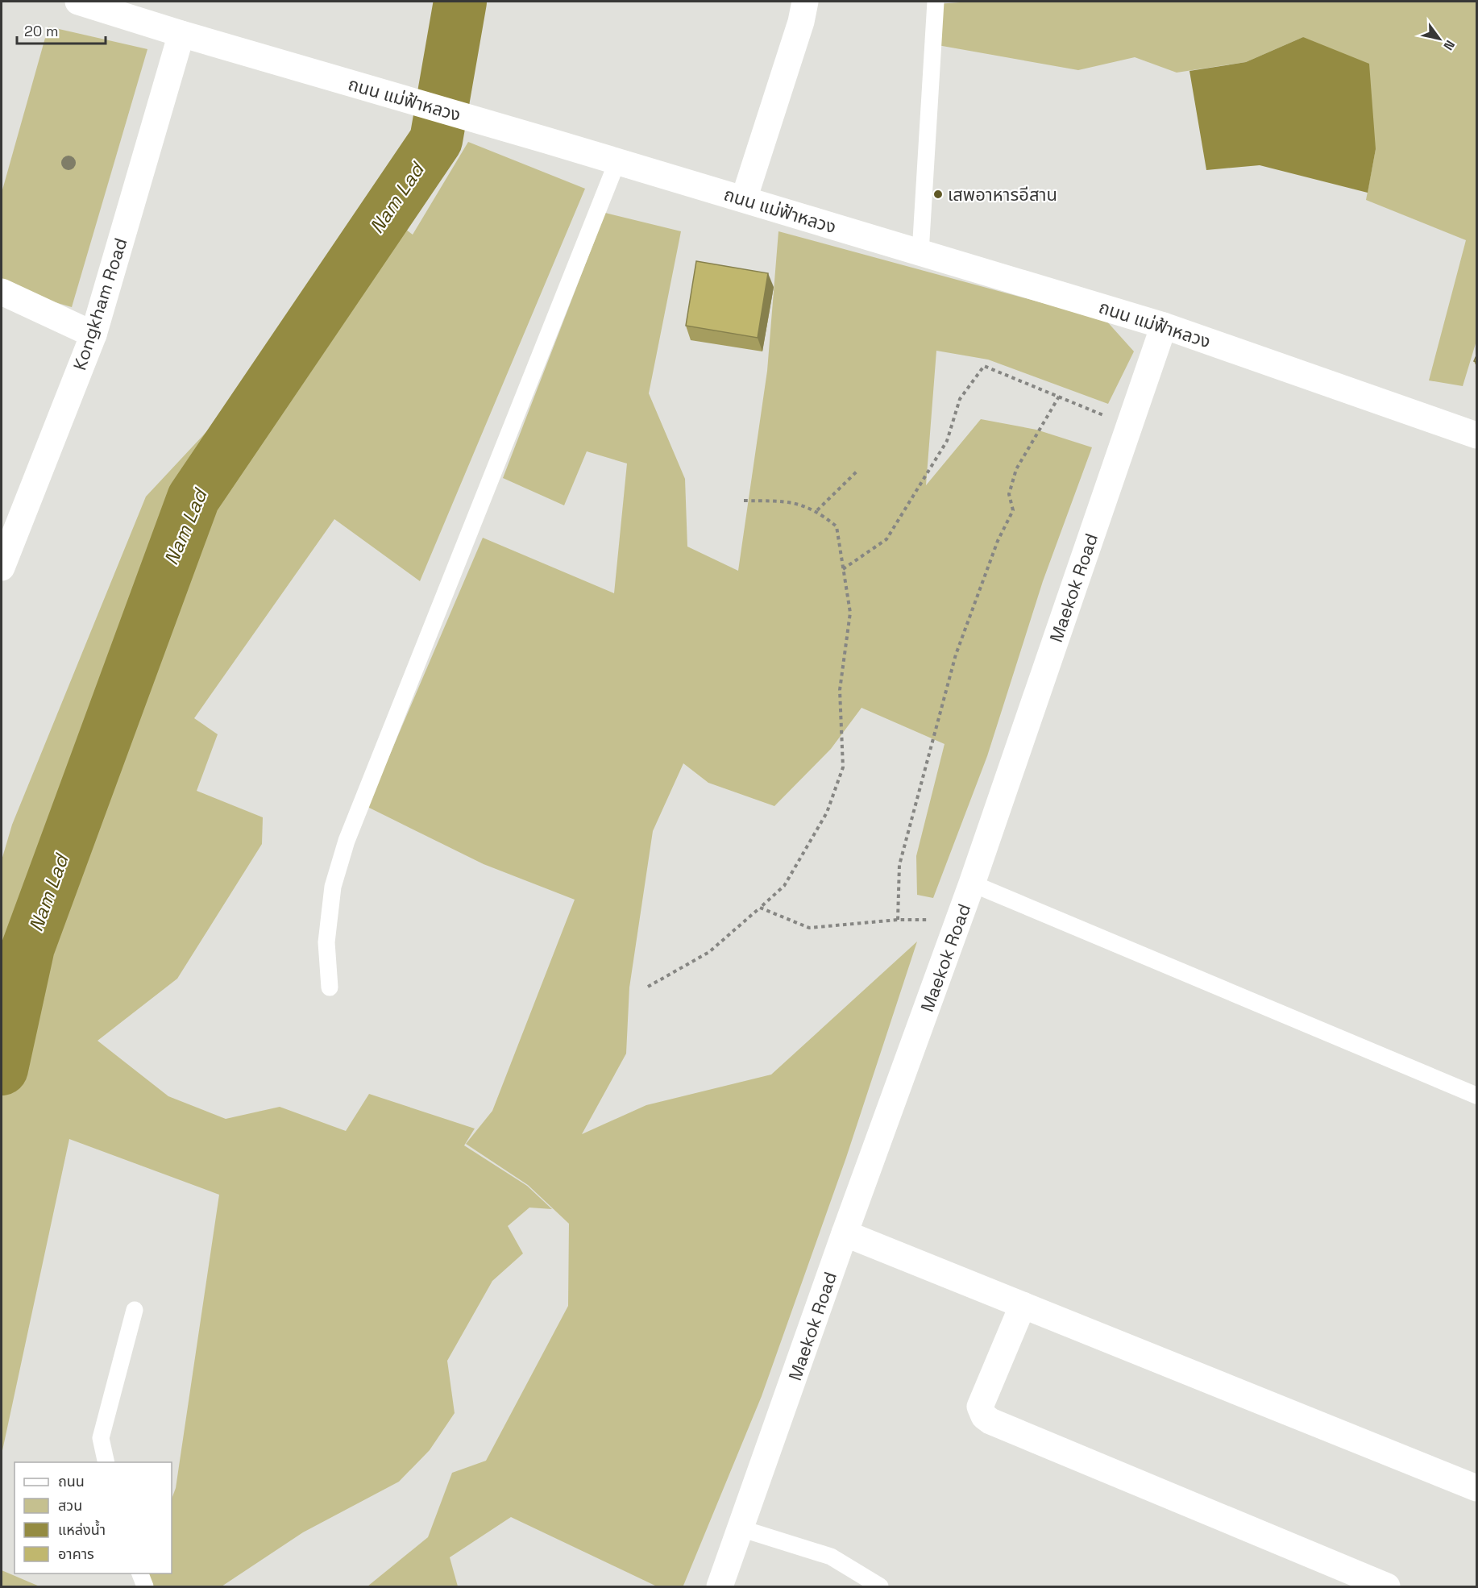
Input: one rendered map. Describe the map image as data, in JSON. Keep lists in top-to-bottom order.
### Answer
{
  "streets": {
    "street": ["ถนน แม่ฟ้าหลวง", "Kongkham Road", "Maekok Road"]
  },
  "crossings": [
    ["ถนน แม่ฟ้าหลวง", "Kongkham Road"],
    ["ถนน แม่ฟ้าหลวง", "Maekok Road"]
  ],
  "water": ["Nam Lad"],
  "places": ["เสพอาหารอีสาน"],
  "legend": [
    "ถนน",
    "สวน",
    "แหล่งน้ำ",
    "อาคาร"
  ],
  "scale_bar": "20 m",
  "north": "bottom right"
}
